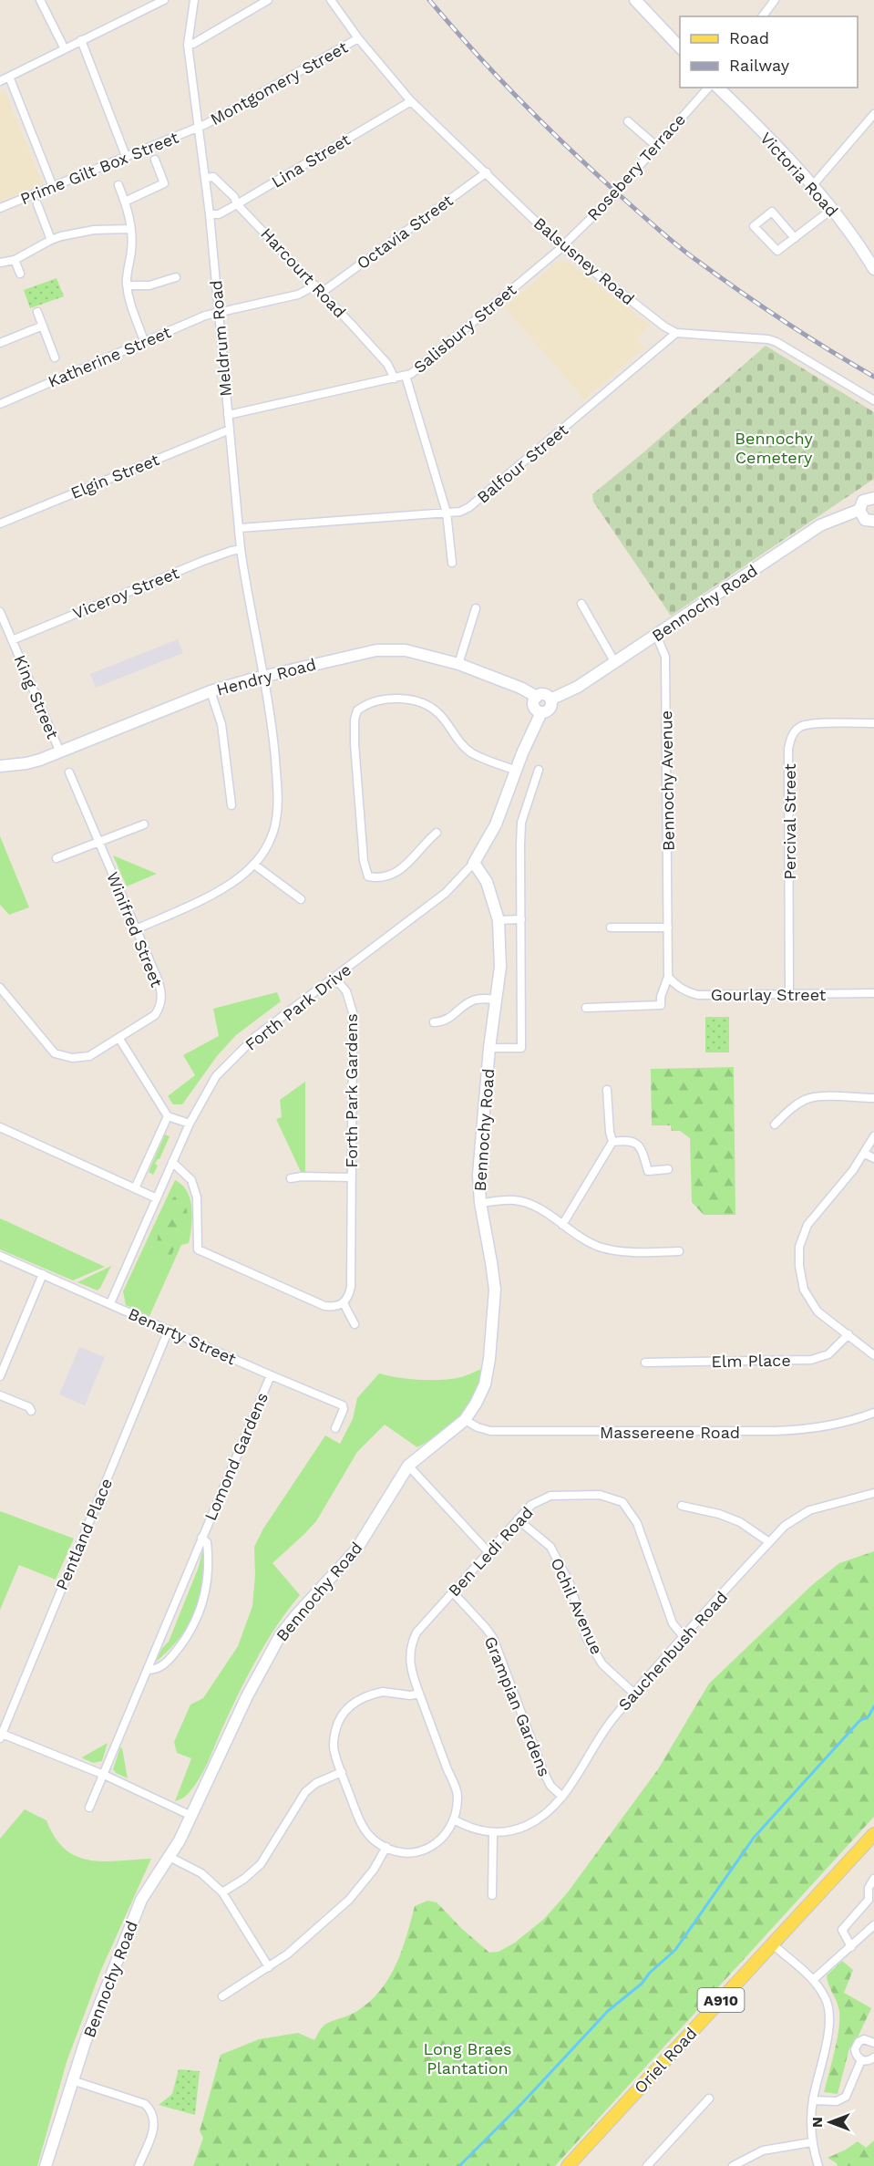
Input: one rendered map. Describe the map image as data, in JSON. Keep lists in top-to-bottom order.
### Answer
{
  "streets": {
    "main road": ["A910", "Oriel Road"],
    "street": [
      "Montgomery Street",
      "Lina Street",
      "Rosebery Terrace",
      "Prime Gilt Box Street",
      "Victoria Road",
      "Octavia Street",
      "Balsusney Road",
      "Harcourt Road",
      "Salisbury Street",
      "Meldrum Road",
      "Katherine Street",
      "Balfour Street",
      "Elgin Street",
      "Viceroy Street",
      "Bennochy Road",
      "Hendry Road",
      "King Street",
      "Bennochy Avenue",
      "Percival Street",
      "Winifred Street",
      "Gourlay Street",
      "Forth Park Drive",
      "Forth Park Gardens",
      "Benarty Street",
      "Elm Place",
      "Massereene Road",
      "Lomond Gardens",
      "Pentland Place",
      "Ben Ledi Road",
      "Ochil Avenue",
      "Sauchenbush Road",
      "Grampian Gardens"
    ]
  },
  "crossings": [
    ["Montgomery Street", "Prime Gilt Box Street"],
    ["Montgomery Street", "Balsusney Road"],
    ["Montgomery Street", "Meldrum Road"],
    ["Lina Street", "Balsusney Road"],
    ["Lina Street", "Harcourt Road"],
    ["Lina Street", "Meldrum Road"],
    ["Rosebery Terrace", "Balsusney Road"],
    ["Rosebery Terrace", "Salisbury Street"],
    ["Prime Gilt Box Street", "Meldrum Road"],
    ["Octavia Street", "Balsusney Road"],
    ["Octavia Street", "Harcourt Road"],
    ["Balsusney Road", "Salisbury Street"],
    ["Balsusney Road", "Balfour Street"],
    ["Harcourt Road", "Salisbury Street"],
    ["Harcourt Road", "Meldrum Road"],
    ["Salisbury Street", "Meldrum Road"],
    ["Meldrum Road", "Katherine Street"],
    ["Meldrum Road", "Balfour Street"],
    ["Meldrum Road", "Elgin Street"],
    ["Meldrum Road", "Viceroy Street"],
    ["Meldrum Road", "Hendry Road"],
    ["Viceroy Street", "King Street"],
    ["Bennochy Road", "Hendry Road"],
    ["Bennochy Road", "Bennochy Avenue"],
    ["Bennochy Road", "Forth Park Drive"],
    ["Bennochy Road", "Massereene Road"],
    ["Hendry Road", "King Street"],
    ["Bennochy Avenue", "Gourlay Street"],
    ["Percival Street", "Gourlay Street"],
    ["Forth Park Drive", "Forth Park Gardens"],
    ["Forth Park Drive", "Benarty Street"],
    ["Benarty Street", "Lomond Gardens"],
    ["Benarty Street", "Pentland Place"],
    ["Ben Ledi Road", "Ochil Avenue"],
    ["Ben Ledi Road", "Sauchenbush Road"],
    ["Ben Ledi Road", "Grampian Gardens"],
    ["Ochil Avenue", "Sauchenbush Road"],
    ["Sauchenbush Road", "Grampian Gardens"]
  ],
  "parks": ["Bennochy Cemetery", "Long Braes Plantation"],
  "legend": ["Road", "Railway"],
  "north": "left"
}
